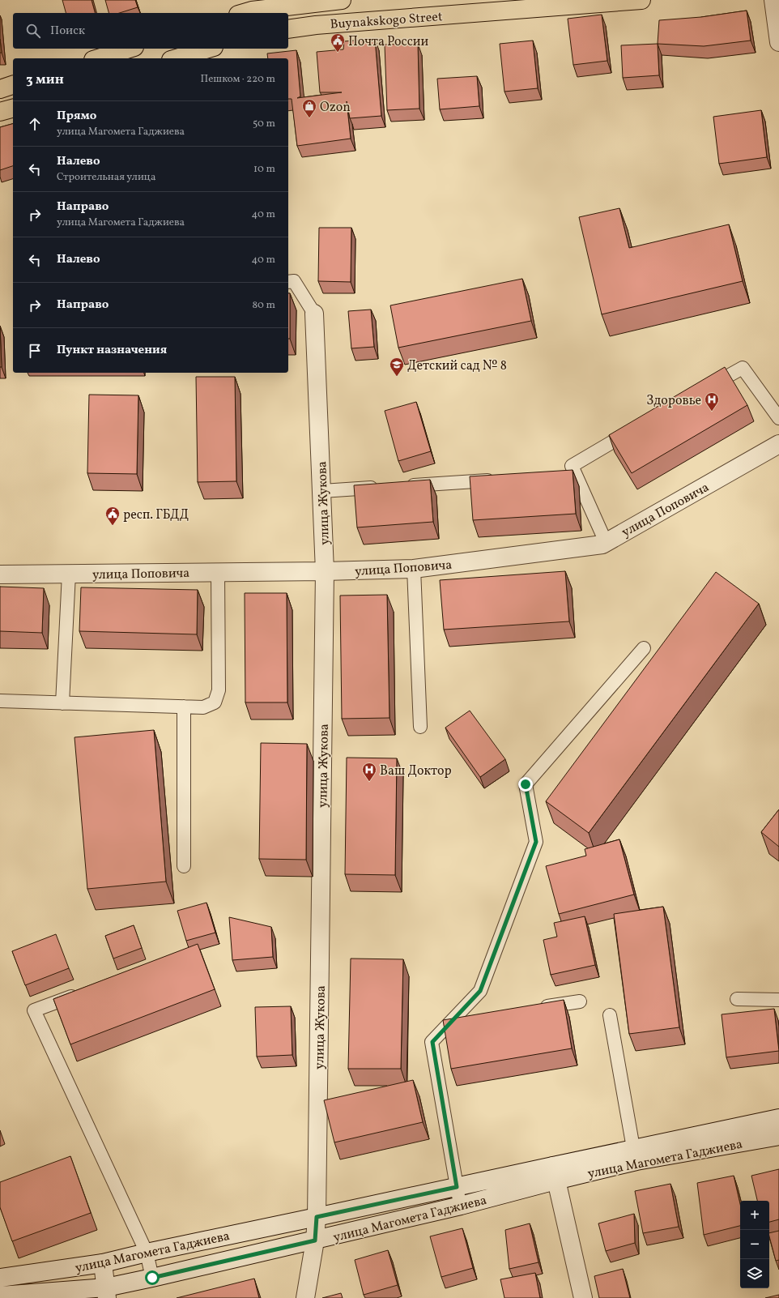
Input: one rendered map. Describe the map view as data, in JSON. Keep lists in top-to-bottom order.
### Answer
{
  "streets": {
    "main road": ["Buynakskogo Street"],
    "street": ["улица Жукова", "улица Поповича", "улица Магомета Гаджиева"]
  },
  "crossings": [
    ["улица Жукова", "улица Поповича"],
    ["улица Жукова", "улица Магомета Гаджиева"]
  ],
  "places": {
    "public building": ["Почта России", "респ. ГБДД"],
    "shop": ["Ozon"],
    "school or university": ["Детский сад № 8"],
    "hospital": ["Здоровье", "Ваш Доктор"]
  },
  "page": {
    "search": "Поиск",
    "heading": ["3 мин", "Пешком · 220 m"],
    "list": [
      ["Прямо", "улица Магомета Гаджиева", "50 m"],
      ["Налево", "Строительная улица", "10 m"],
      ["Направо", "улица Магомета Гаджиева", "40 m"],
      ["Налево", "40 m"],
      ["Направо", "80 m"],
      "Пункт назначения"
    ],
    "map_buttons": ["+", "−"]
  }
}
